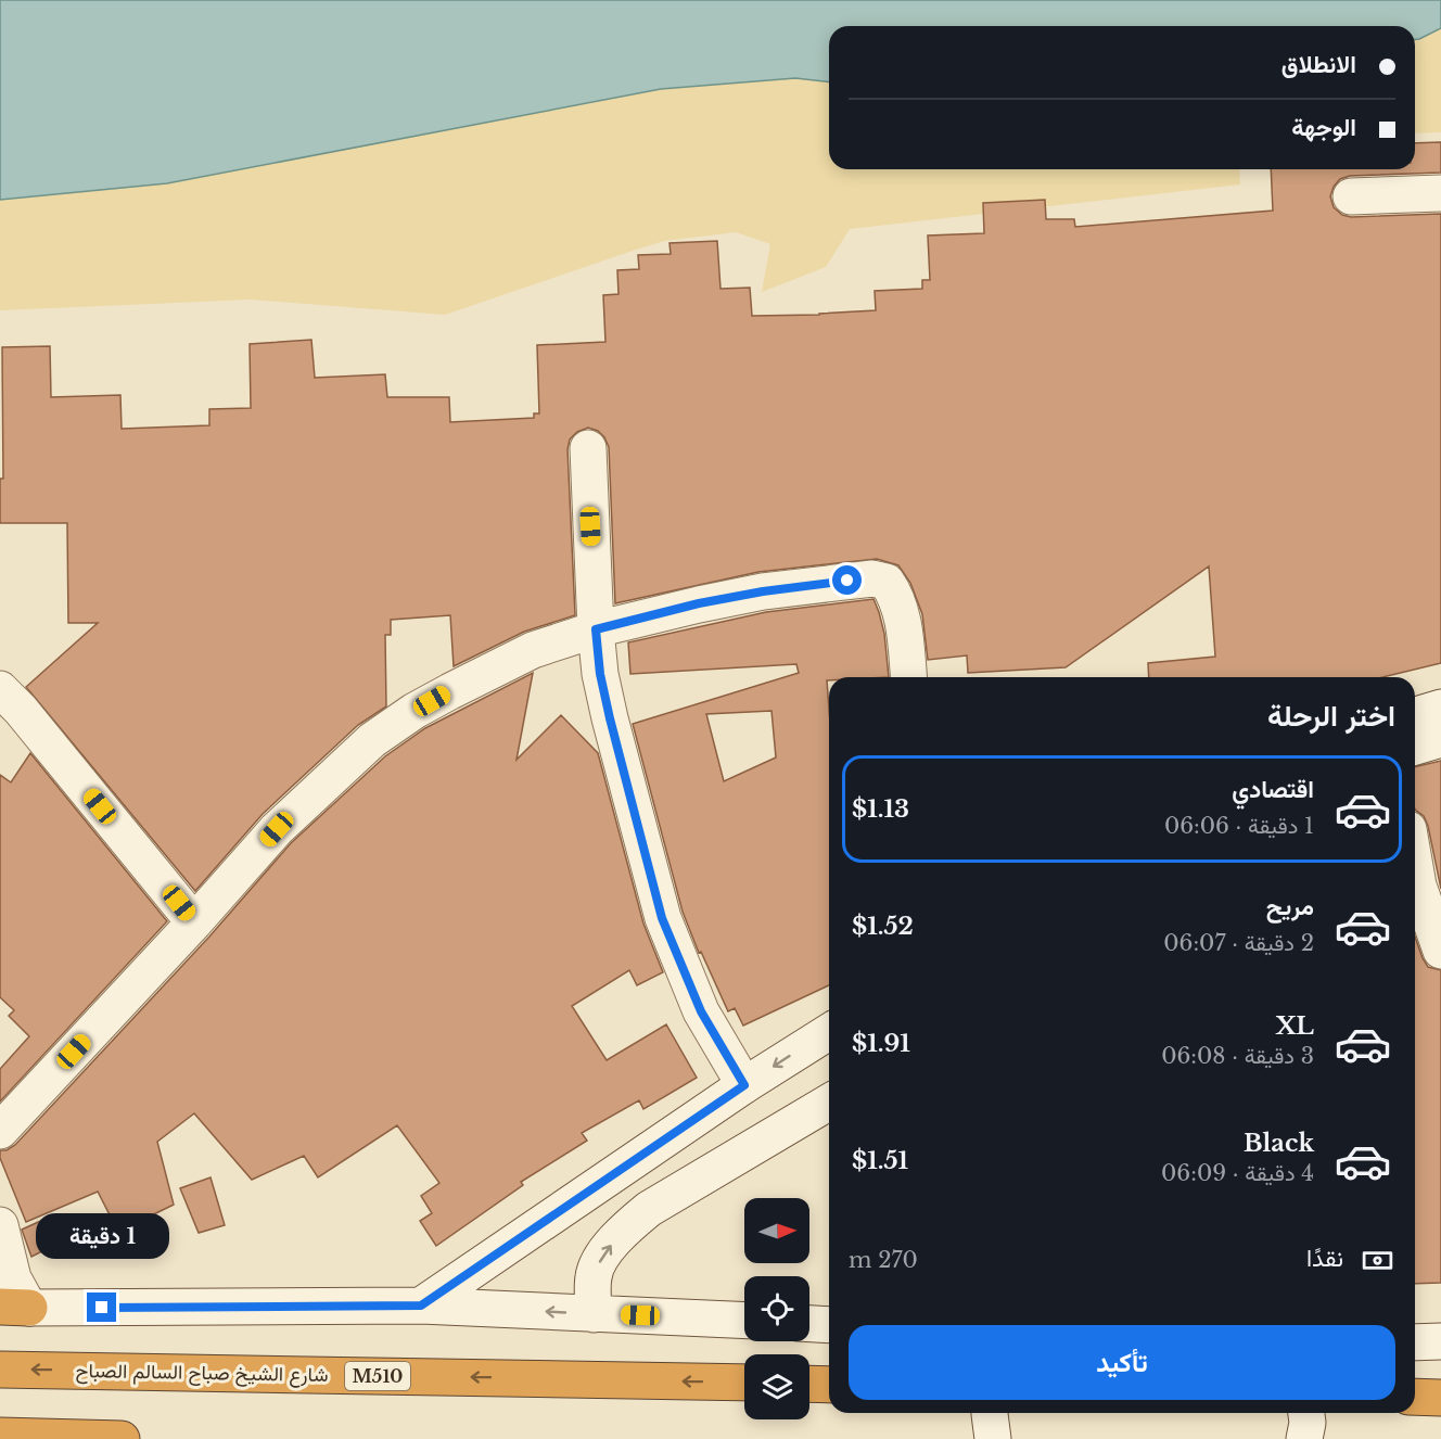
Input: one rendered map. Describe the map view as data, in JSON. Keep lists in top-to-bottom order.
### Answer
{
  "streets": {
    "highway": ["شارع الشيخ صباح السالم الصباح", "M510"]
  },
  "one_way": ["شارع الشيخ صباح السالم الصباح"],
  "north": "right",
  "page": {
    "banner": ["الانطلاق", "الوجهة"],
    "heading": "اختر الرحلة",
    "list": [
      {
        "name": "اقتصادي",
        "note": "1 دقيقة · 06:06",
        "value": "$1.13"
      },
      {
        "name": "مريح",
        "note": "2 دقيقة · 06:07",
        "value": "$1.52"
      },
      {
        "name": "XL",
        "note": "3 دقيقة · 06:08",
        "value": "$1.91"
      },
      {
        "name": "Black",
        "note": "4 دقيقة · 06:09",
        "value": "$1.51"
      }
    ],
    "bubble": "1 دقيقة",
    "pay": ["نقدًا", "270 m"],
    "buttons": "تأكيد"
  }
}
